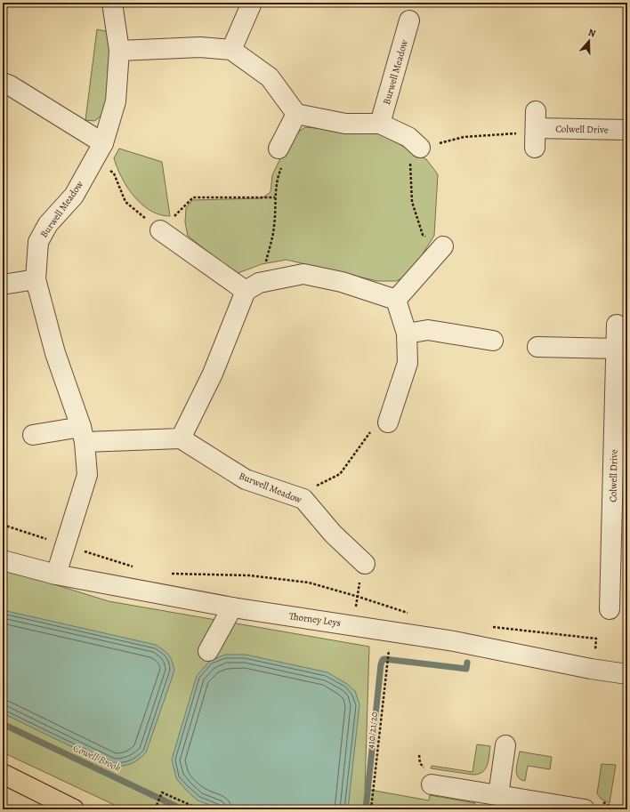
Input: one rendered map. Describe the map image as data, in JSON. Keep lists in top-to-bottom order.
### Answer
{
  "streets": {
    "street": ["Burwell Meadow", "Colwell Drive", "Thorney Leys"],
    "path": ["410/21/20"]
  },
  "crossings": [
    ["Burwell Meadow", "Thorney Leys"]
  ],
  "water": ["Cowell Brook"],
  "north": "top"
}
